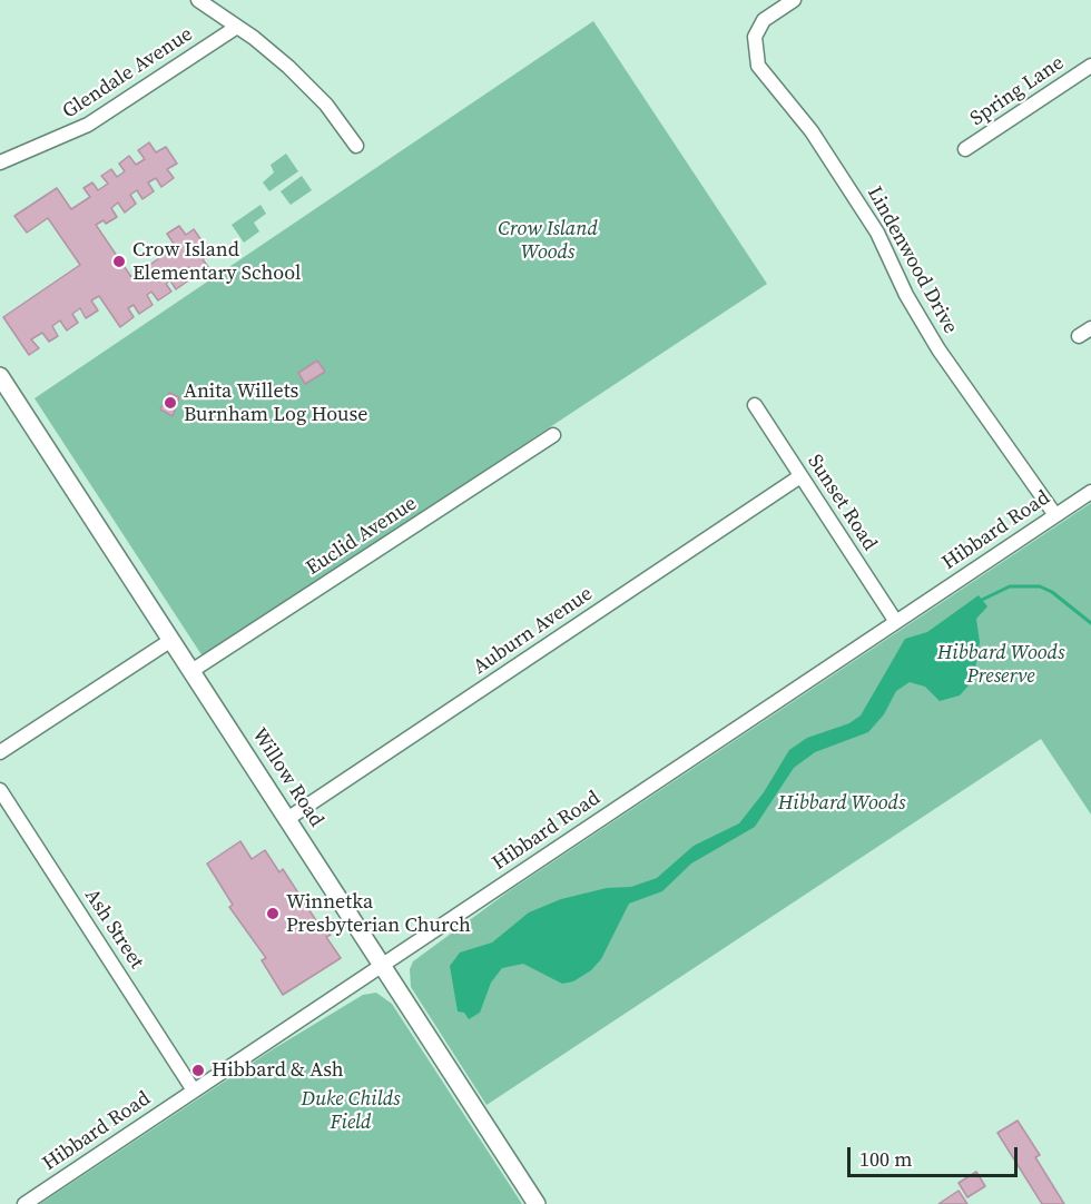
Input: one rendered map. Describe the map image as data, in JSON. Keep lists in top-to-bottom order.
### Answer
{
  "streets": {
    "main road": ["Willow Road"],
    "street": [
      "Glendale Avenue",
      "Spring Lane",
      "Lindenwood Drive",
      "Sunset Road",
      "Hibbard Road",
      "Euclid Avenue",
      "Auburn Avenue",
      "Ash Street"
    ]
  },
  "crossings": [
    ["Lindenwood Drive", "Hibbard Road"],
    ["Sunset Road", "Hibbard Road"],
    ["Sunset Road", "Auburn Avenue"],
    ["Hibbard Road", "Willow Road"],
    ["Hibbard Road", "Ash Street"],
    ["Euclid Avenue", "Willow Road"],
    ["Auburn Avenue", "Willow Road"]
  ],
  "parks": [
    "Crow Island Woods",
    "Hibbard Woods Preserve",
    "Hibbard Woods",
    "Duke Childs Field"
  ],
  "places": [
    "Crow Island Elementary School",
    "Anita Willets Burnham Log House",
    "Winnetka Presbyterian Church",
    "Hibbard & Ash"
  ],
  "scale_bar": "100 m"
}
